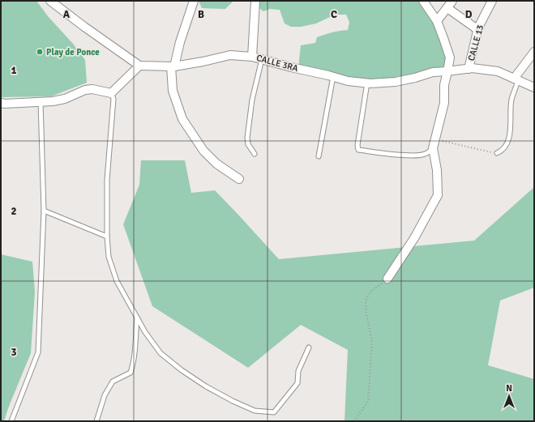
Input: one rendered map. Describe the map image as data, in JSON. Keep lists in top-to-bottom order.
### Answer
{
  "streets": {
    "street": ["CALLE 13", "CALLE 3RA"]
  },
  "crossings": [
    ["CALLE 13", "CALLE 3RA"]
  ],
  "places": ["Play de Ponce"],
  "north": "top",
  "grid": {
    "columns": [
      "A",
      "B",
      "C",
      "D"
    ],
    "rows": ["1", "2", "3"]
  }
}
